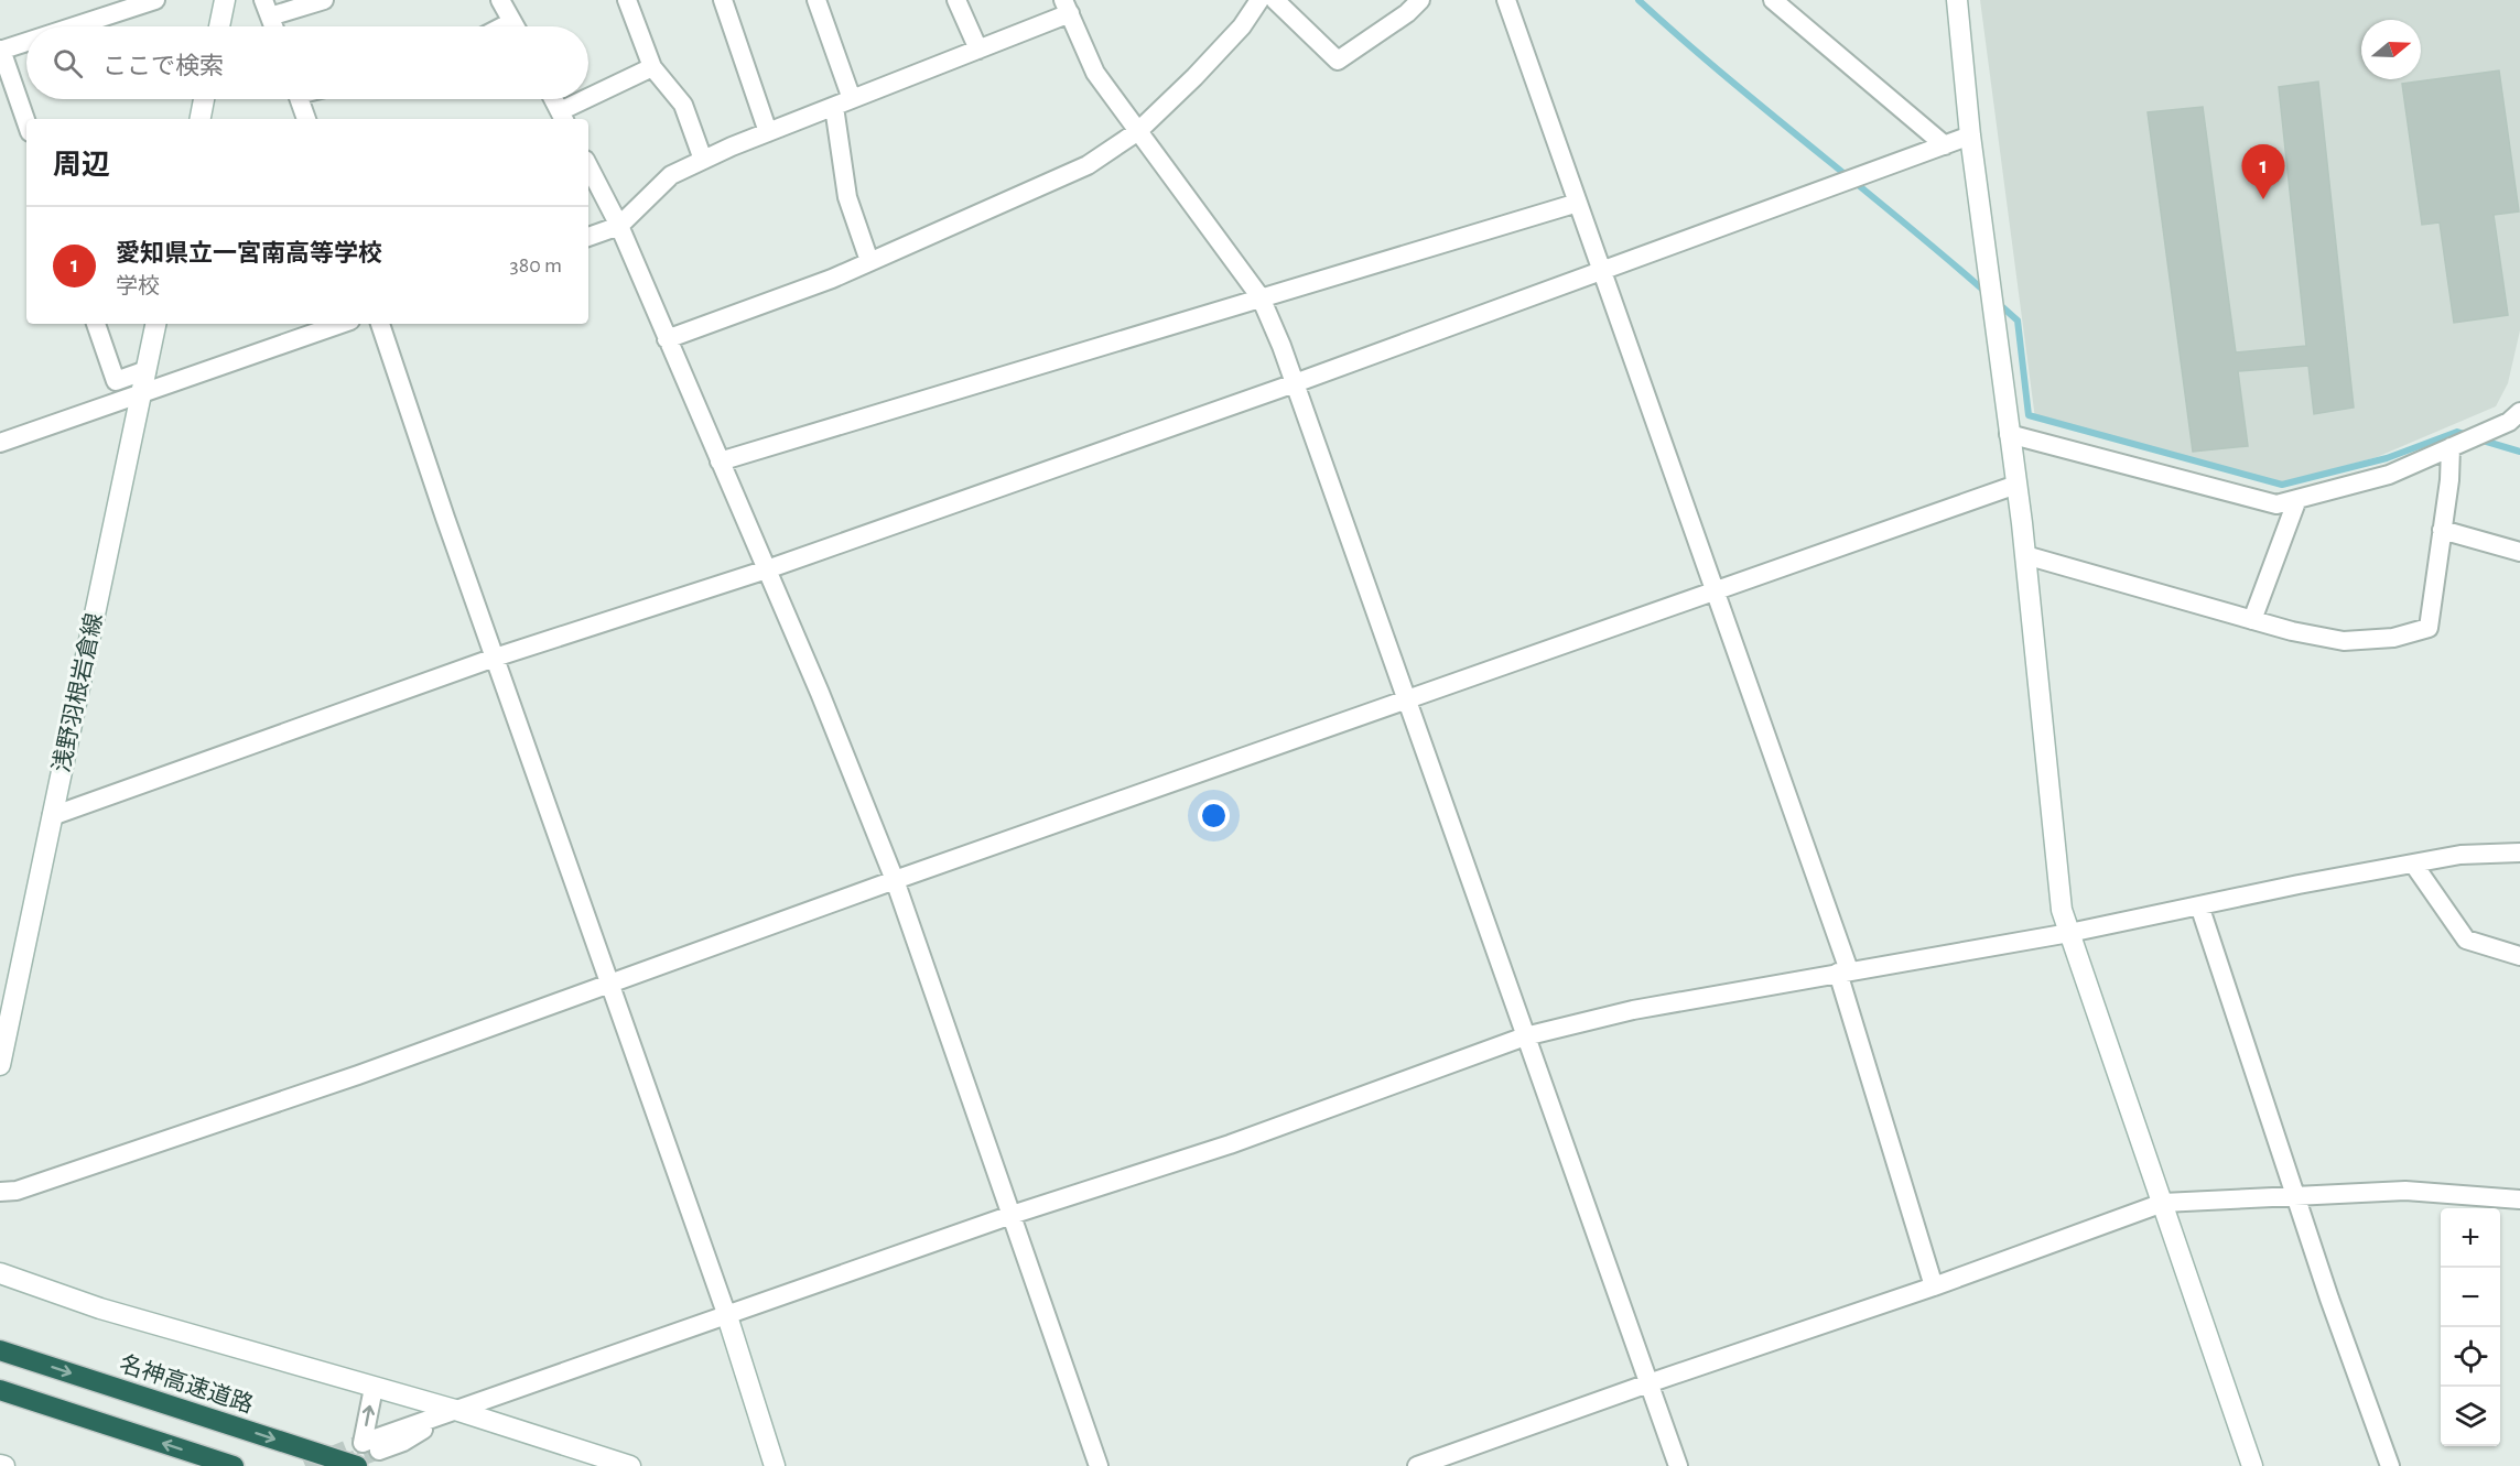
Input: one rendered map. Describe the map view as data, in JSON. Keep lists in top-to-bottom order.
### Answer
{
  "streets": {
    "highway": ["名神高速道路"],
    "street": ["浅野羽根岩倉線"]
  },
  "north": "right",
  "page": {
    "search": "ここで検索",
    "heading": "周辺",
    "pins": "1",
    "list": [
      {
        "mark": "1",
        "name": "愛知県立一宮南高等学校",
        "note": "学校",
        "value": "380 m"
      }
    ],
    "map_buttons": ["+", "−"]
  }
}
